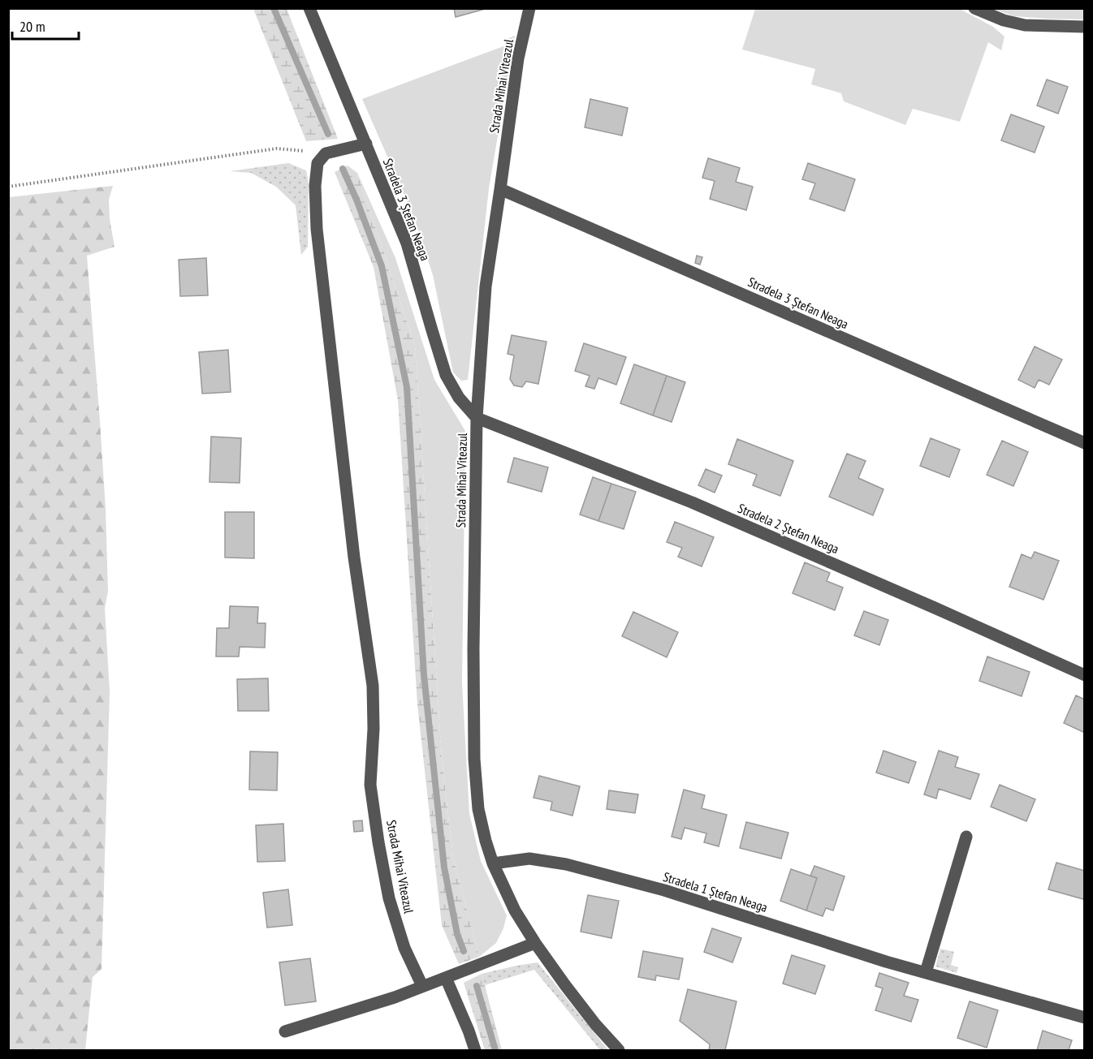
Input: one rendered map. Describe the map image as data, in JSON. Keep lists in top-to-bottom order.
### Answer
{
  "streets": {
    "street": [
      "Strada Mihai Viteazul",
      "Stradela 3 Ștefan Neaga",
      "Stradela 2 Ștefan Neaga",
      "Stradela 1 Ștefan Neaga"
    ]
  },
  "crossings": [
    ["Strada Mihai Viteazul", "Stradela 3 Ștefan Neaga"],
    ["Strada Mihai Viteazul", "Stradela 2 Ștefan Neaga"],
    ["Strada Mihai Viteazul", "Stradela 1 Ștefan Neaga"],
    ["Stradela 3 Ștefan Neaga", "Stradela 2 Ștefan Neaga"]
  ],
  "scale_bar": "20 m"
}
